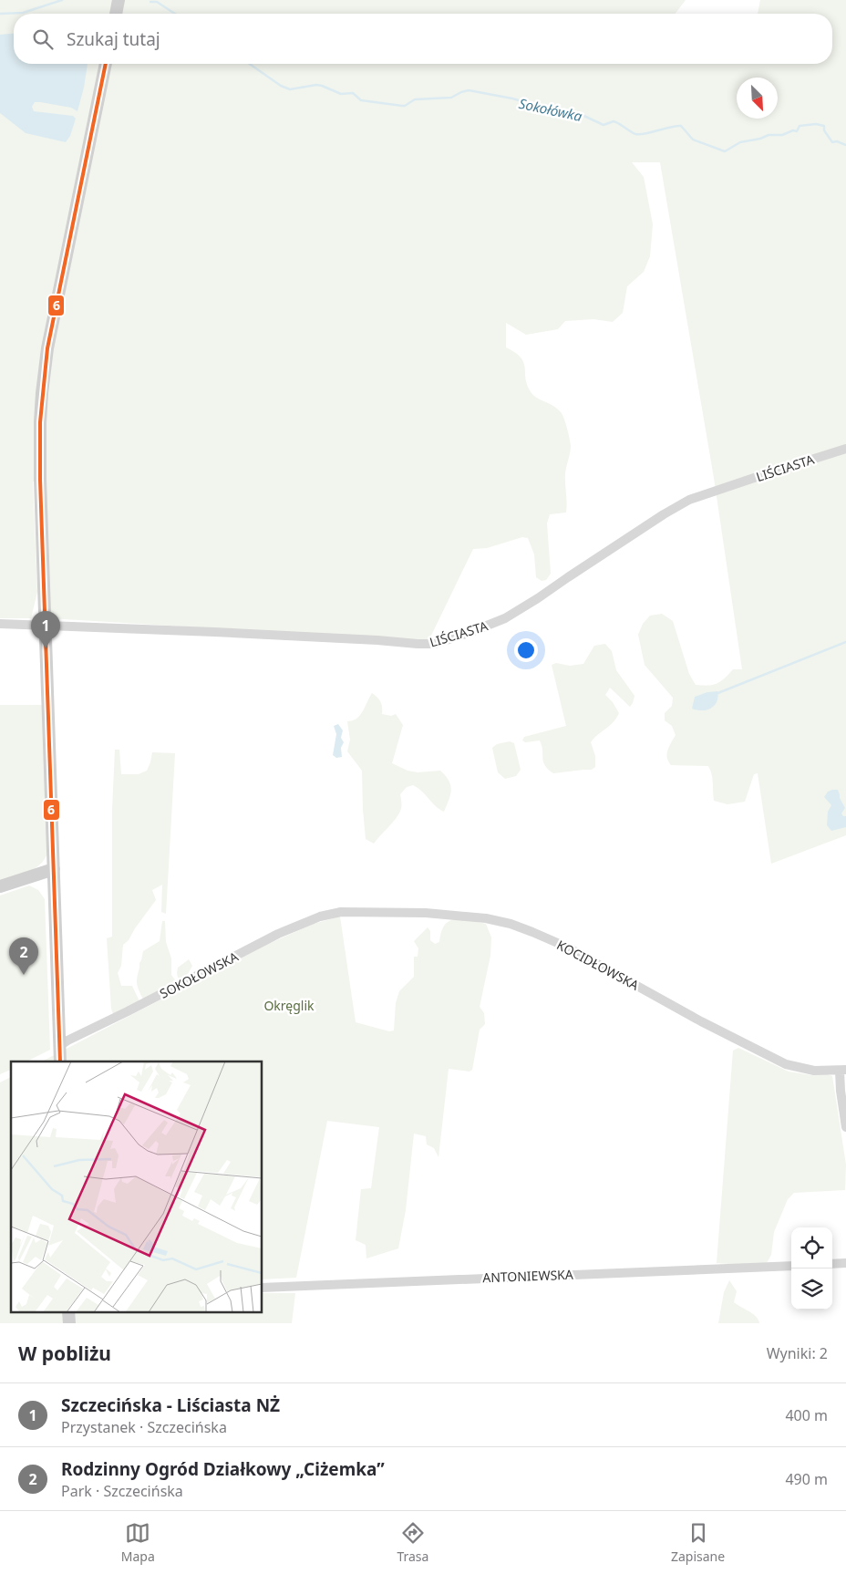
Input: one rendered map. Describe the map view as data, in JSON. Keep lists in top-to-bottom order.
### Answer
{
  "streets": {
    "street": [
      "LIŚCIASTA",
      "KOCIDŁOWSKA",
      "SOKOŁOWSKA",
      "ANTONIEWSKA"
    ]
  },
  "crossings": [
    ["KOCIDŁOWSKA", "SOKOŁOWSKA"]
  ],
  "water": ["Sokołówka"],
  "parks": ["Okręglik"],
  "lines": ["transit line 6"],
  "north": "bottom right",
  "page": {
    "search": "Szukaj tutaj",
    "pins": ["1", "2"],
    "heading": ["W pobliżu", "Wyniki: 2"],
    "list": [
      {
        "mark": "1",
        "name": "Szczecińska - Liściasta NŻ",
        "note": "Przystanek · Szczecińska",
        "value": "400 m"
      },
      {
        "mark": "2",
        "name": "Rodzinny Ogród Działkowy „Ciżemka”",
        "note": "Park · Szczecińska",
        "value": "490 m"
      }
    ],
    "nav": ["Mapa", "Trasa", "Zapisane"]
  }
}
